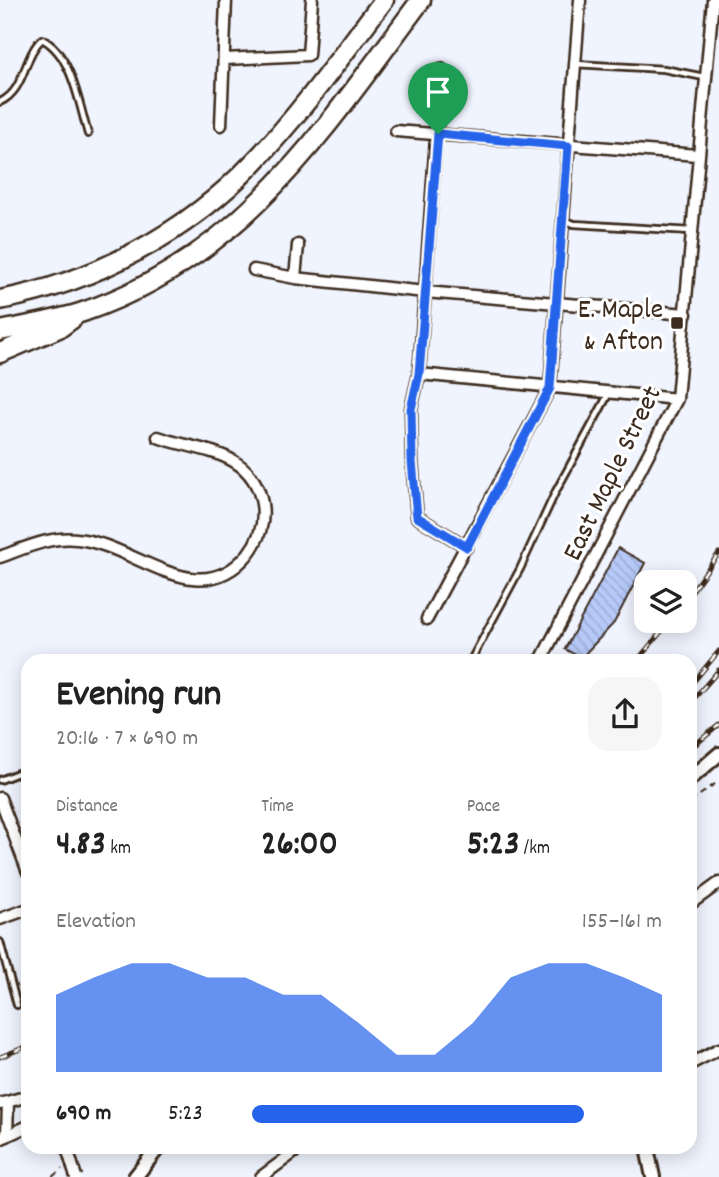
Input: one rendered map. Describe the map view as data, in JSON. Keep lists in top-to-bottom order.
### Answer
{
  "streets": {
    "street": ["East Maple Street"]
  },
  "places": {
    "transit": ["E. Maple & Afton"]
  },
  "page": {
    "heading": ["Evening run", "20:16 · 7 × 690 m"],
    "stats": [
      ["Distance", "4.83 km"],
      ["Time", "26:00"],
      ["Pace", "5:23 /km"]
    ],
    "chart": ["Elevation", "155–161 m"],
    "list": [
      {
        "name": "690 m",
        "note": "5:23"
      }
    ]
  }
}
